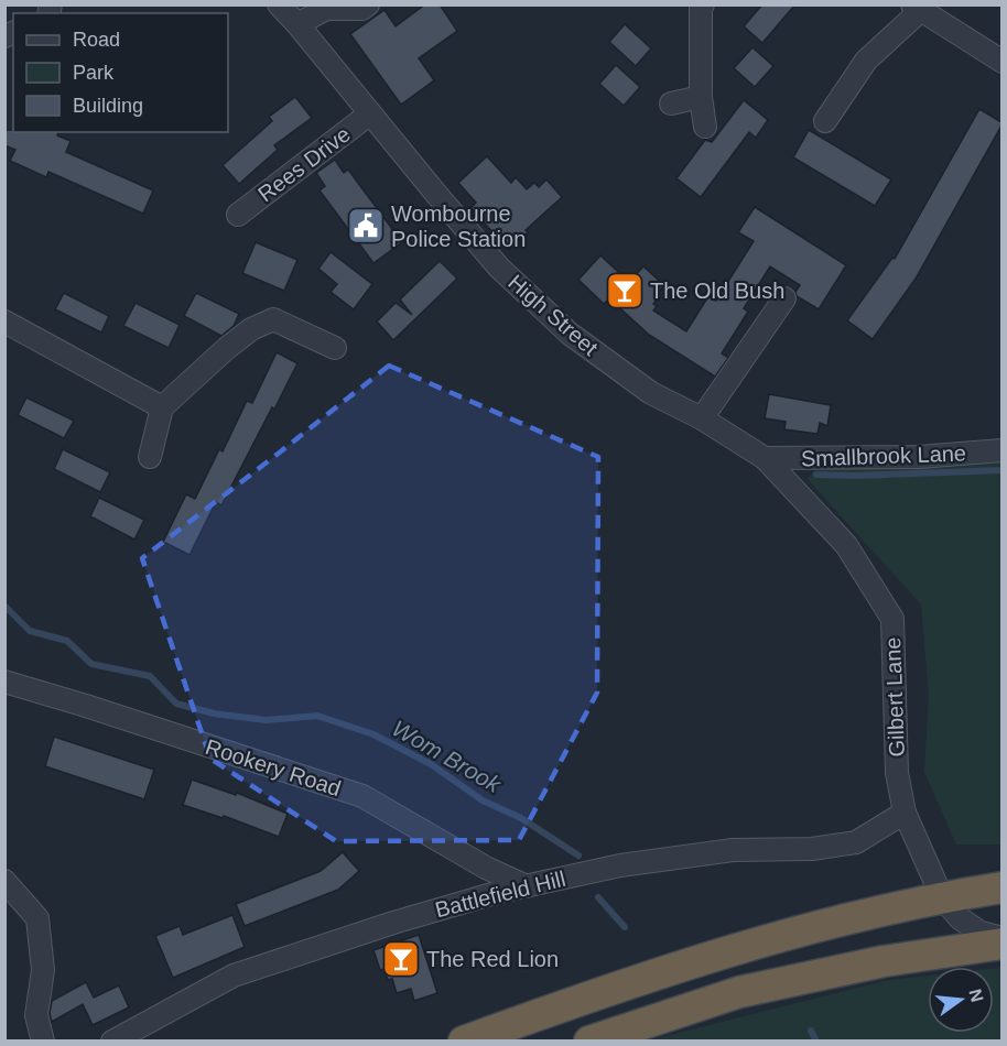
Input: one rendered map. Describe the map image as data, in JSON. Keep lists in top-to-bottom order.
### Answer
{
  "streets": {
    "street": [
      "Rees Drive",
      "High Street",
      "Smallbrook Lane",
      "Gilbert Lane",
      "Rookery Road",
      "Battlefield Hill"
    ]
  },
  "crossings": [
    ["Rees Drive", "High Street"],
    ["High Street", "Smallbrook Lane"],
    ["High Street", "Gilbert Lane"],
    ["Smallbrook Lane", "Gilbert Lane"],
    ["Gilbert Lane", "Battlefield Hill"],
    ["Rookery Road", "Battlefield Hill"]
  ],
  "water": ["Wom Brook"],
  "places": {
    "public building": ["Wombourne Police Station"],
    "bar": ["The Old Bush", "The Red Lion"]
  },
  "legend": ["Road", "Park", "Building"],
  "north": "right"
}
